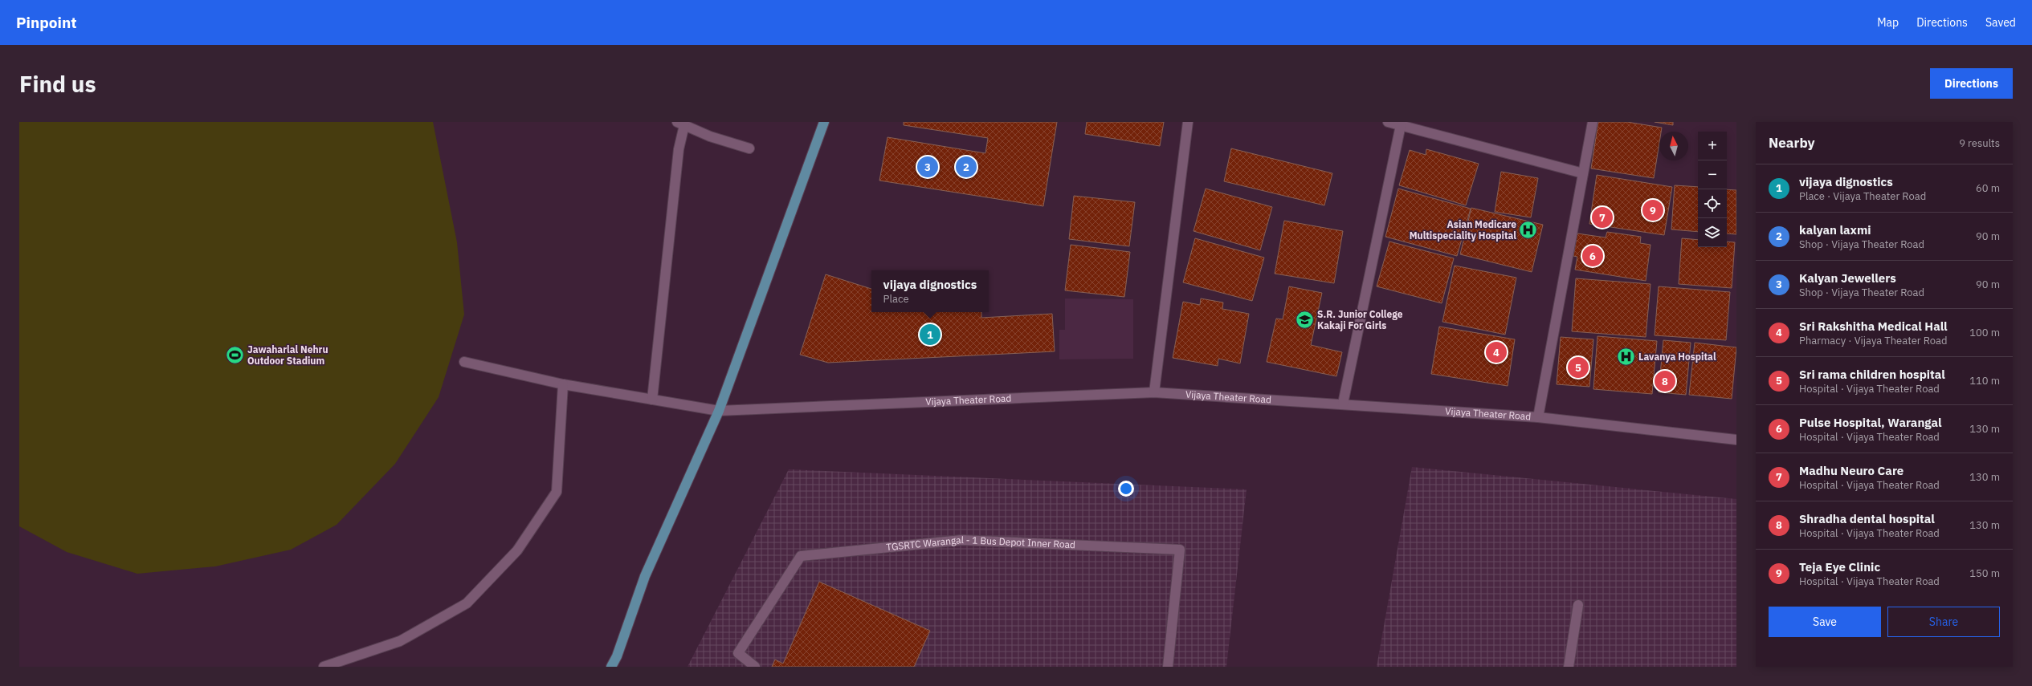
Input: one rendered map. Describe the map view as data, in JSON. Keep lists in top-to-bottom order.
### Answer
{
  "streets": {
    "street": ["Vijaya Theater Road", "TGSRTC Warangal - 1 Bus Depot Inner Road"]
  },
  "places": {
    "hospital": ["Asian Medicare Multispeciality Hospital", "Lavanya Hospital"],
    "school or university": ["S.R. Junior College Kakaji For Girls"],
    "sports": ["Jawaharlal Nehru Outdoor Stadium"]
  },
  "north": "top",
  "page": {
    "header": "Pinpoint",
    "nav": ["Map", "Directions", "Saved"],
    "buttons": [
      "Directions",
      ["Save", "Share"]
    ],
    "title": "Find us",
    "heading": ["Nearby", "9 results"],
    "map_buttons": ["+", "−"],
    "pins": [
      "2",
      "3",
      "9",
      "7",
      "6",
      "1",
      "4",
      "5",
      "8"
    ],
    "list": [
      {
        "mark": "1",
        "name": "vijaya dignostics",
        "note": "Place · Vijaya Theater Road",
        "value": "60 m"
      },
      {
        "mark": "2",
        "name": "kalyan laxmi",
        "note": "Shop · Vijaya Theater Road",
        "value": "90 m"
      },
      {
        "mark": "3",
        "name": "Kalyan Jewellers",
        "note": "Shop · Vijaya Theater Road",
        "value": "90 m"
      },
      {
        "mark": "4",
        "name": "Sri Rakshitha Medical Hall",
        "note": "Pharmacy · Vijaya Theater Road",
        "value": "100 m"
      },
      {
        "mark": "5",
        "name": "Sri rama children hospital",
        "note": "Hospital · Vijaya Theater Road",
        "value": "110 m"
      },
      {
        "mark": "6",
        "name": "Pulse Hospital, Warangal",
        "note": "Hospital · Vijaya Theater Road",
        "value": "130 m"
      },
      {
        "mark": "7",
        "name": "Madhu Neuro Care",
        "note": "Hospital · Vijaya Theater Road",
        "value": "130 m"
      },
      {
        "mark": "8",
        "name": "Shradha dental hospital",
        "note": "Hospital · Vijaya Theater Road",
        "value": "130 m"
      },
      {
        "mark": "9",
        "name": "Teja Eye Clinic",
        "note": "Hospital · Vijaya Theater Road",
        "value": "150 m"
      }
    ],
    "popup": ["vijaya dignostics", "Place"]
  }
}
